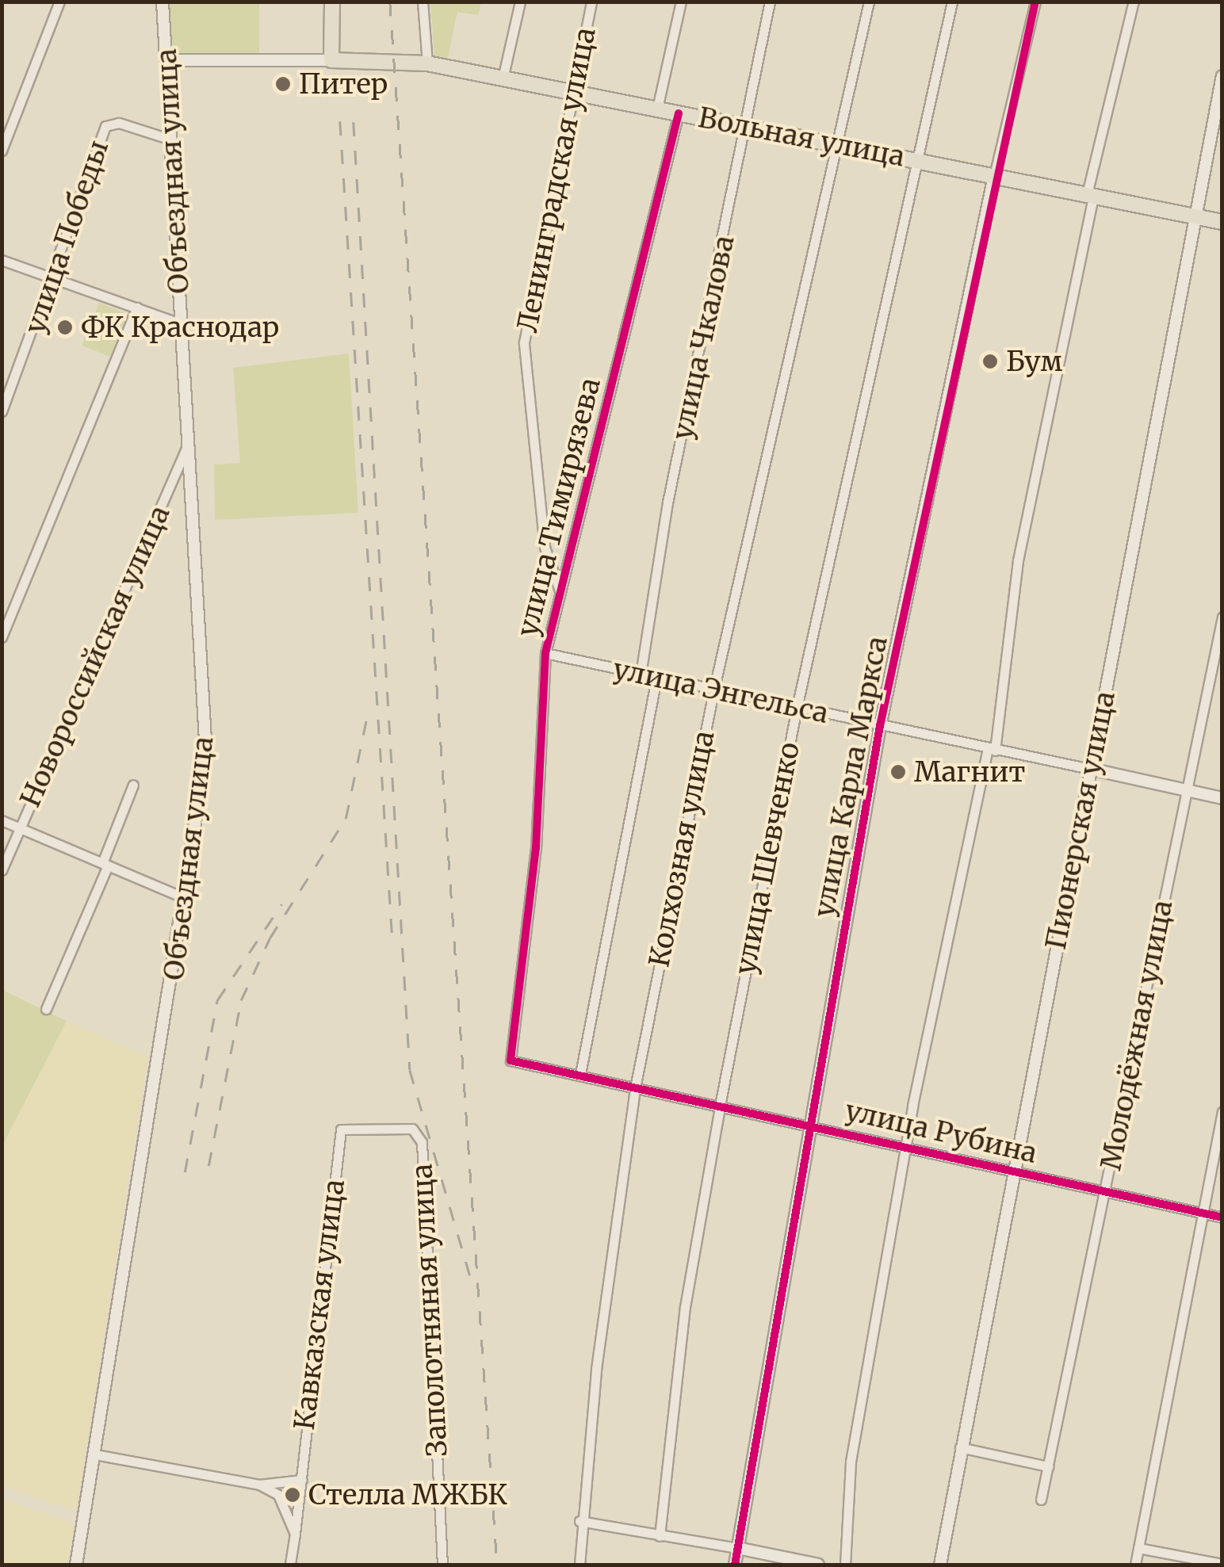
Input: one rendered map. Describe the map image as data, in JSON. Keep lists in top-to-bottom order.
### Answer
{
  "streets": {
    "main road": ["Вольная улица"],
    "street": [
      "Объездная улица",
      "Ленинградская улица",
      "улица Победы",
      "улица Чкалова",
      "улица Тимирязева",
      "Новороссийская улица",
      "улица Энгельса",
      "улица Карла Маркса",
      "Пионерская улица",
      "Колхозная улица",
      "улица Шевченко",
      "Молодёжная улица",
      "улица Рубина",
      "Кавказская улица",
      "Заполотняная улица"
    ]
  },
  "crossings": [
    ["Вольная улица", "Объездная улица"],
    ["Вольная улица", "Ленинградская улица"],
    ["Вольная улица", "улица Чкалова"],
    ["Вольная улица", "улица Тимирязева"],
    ["Вольная улица", "улица Карла Маркса"],
    ["Вольная улица", "Пионерская улица"],
    ["Вольная улица", "Колхозная улица"],
    ["Вольная улица", "улица Шевченко"],
    ["Объездная улица", "улица Победы"],
    ["Объездная улица", "Новороссийская улица"],
    ["Ленинградская улица", "улица Тимирязева"],
    ["улица Чкалова", "улица Энгельса"],
    ["улица Тимирязева", "улица Энгельса"],
    ["улица Тимирязева", "улица Рубина"],
    ["улица Энгельса", "улица Карла Маркса"],
    ["улица Энгельса", "Пионерская улица"],
    ["улица Энгельса", "Колхозная улица"],
    ["улица Энгельса", "улица Шевченко"],
    ["улица Энгельса", "Молодёжная улица"],
    ["улица Карла Маркса", "улица Рубина"],
    ["Пионерская улица", "улица Рубина"],
    ["Колхозная улица", "улица Рубина"],
    ["улица Шевченко", "улица Рубина"],
    ["Молодёжная улица", "улица Рубина"],
    ["Кавказская улица", "Заполотняная улица"]
  ],
  "places": [
    "Питер",
    "ФК Краснодар",
    "Бум",
    "Магнит",
    "Стелла МЖБК"
  ]
}
